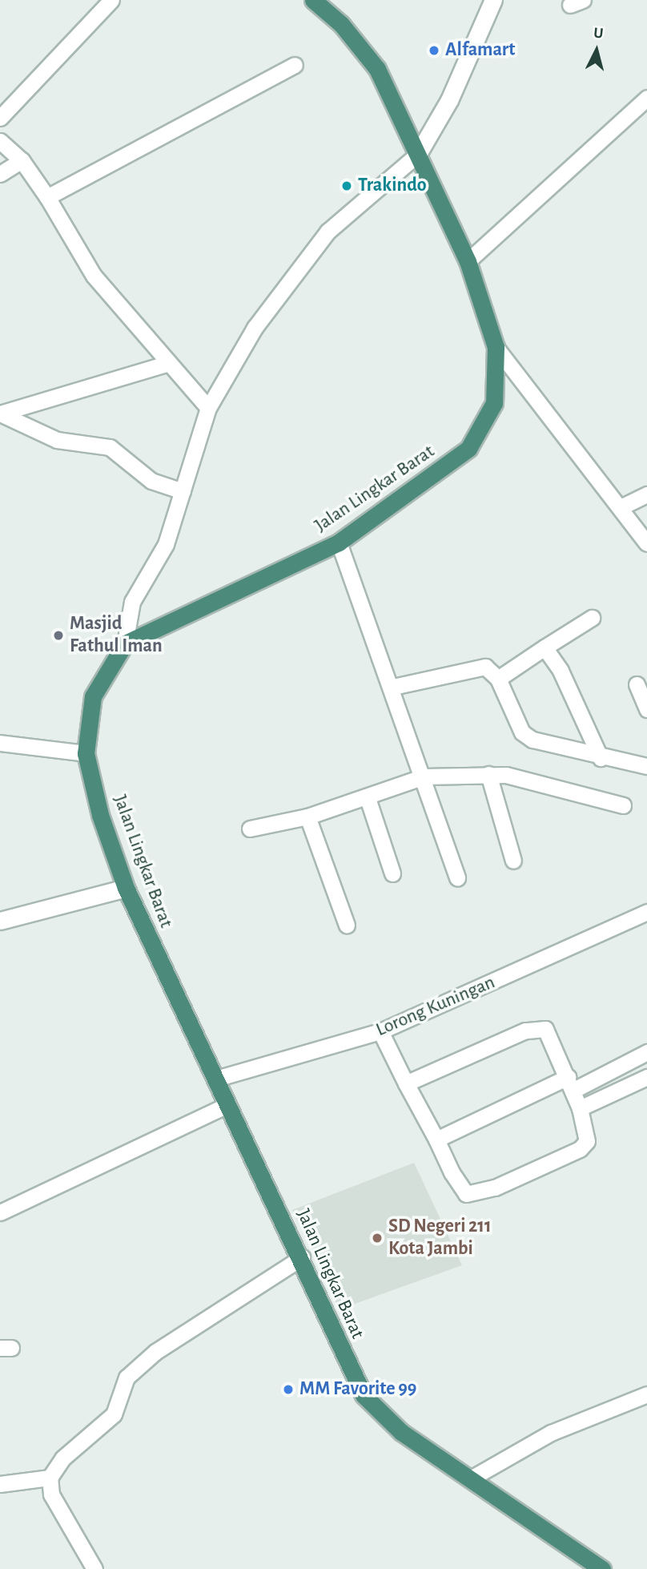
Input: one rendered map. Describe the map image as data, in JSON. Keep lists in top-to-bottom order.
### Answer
{
  "streets": {
    "highway": ["Jalan Lingkar Barat"],
    "street": ["Lorong Kuningan"]
  },
  "crossings": [
    ["Jalan Lingkar Barat", "Lorong Kuningan"]
  ],
  "places": [
    "Alfamart",
    "Trakindo",
    "Masjid Fathul Iman",
    "SD Negeri 211 Kota Jambi",
    "MM Favorite 99"
  ],
  "north": "top"
}
